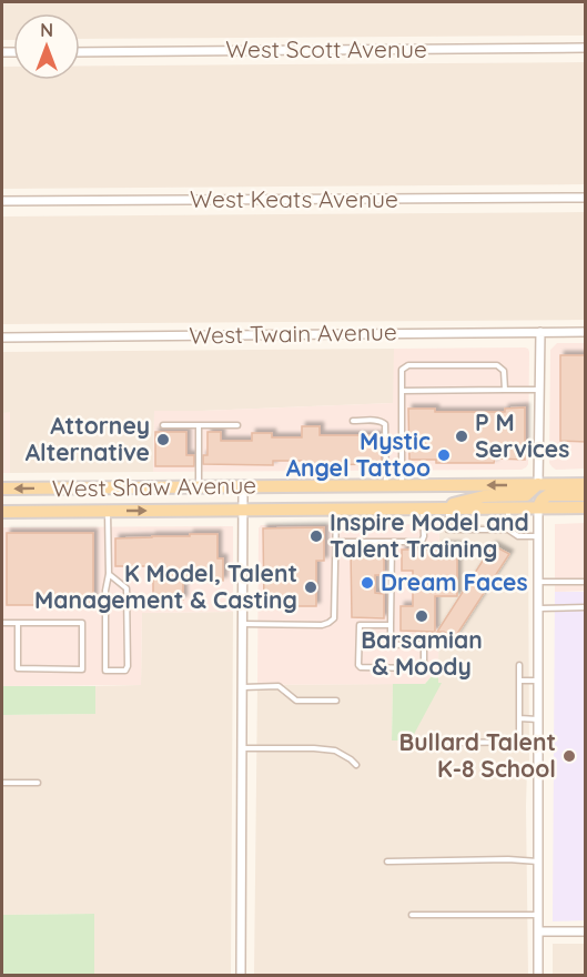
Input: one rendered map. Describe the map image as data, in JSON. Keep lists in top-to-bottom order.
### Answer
{
  "streets": {
    "main road": ["West Shaw Avenue"],
    "street": ["West Scott Avenue", "West Keats Avenue", "West Twain Avenue"]
  },
  "places": [
    "P M Services",
    "Attorney Alternative",
    "Mystic Angel Tattoo",
    "Inspire Model and Talent Training",
    "Dream Faces",
    "K Model, Talent Management & Casting",
    "Barsamian & Moody",
    "Bullard Talent K-8 School"
  ],
  "north": "top"
}
